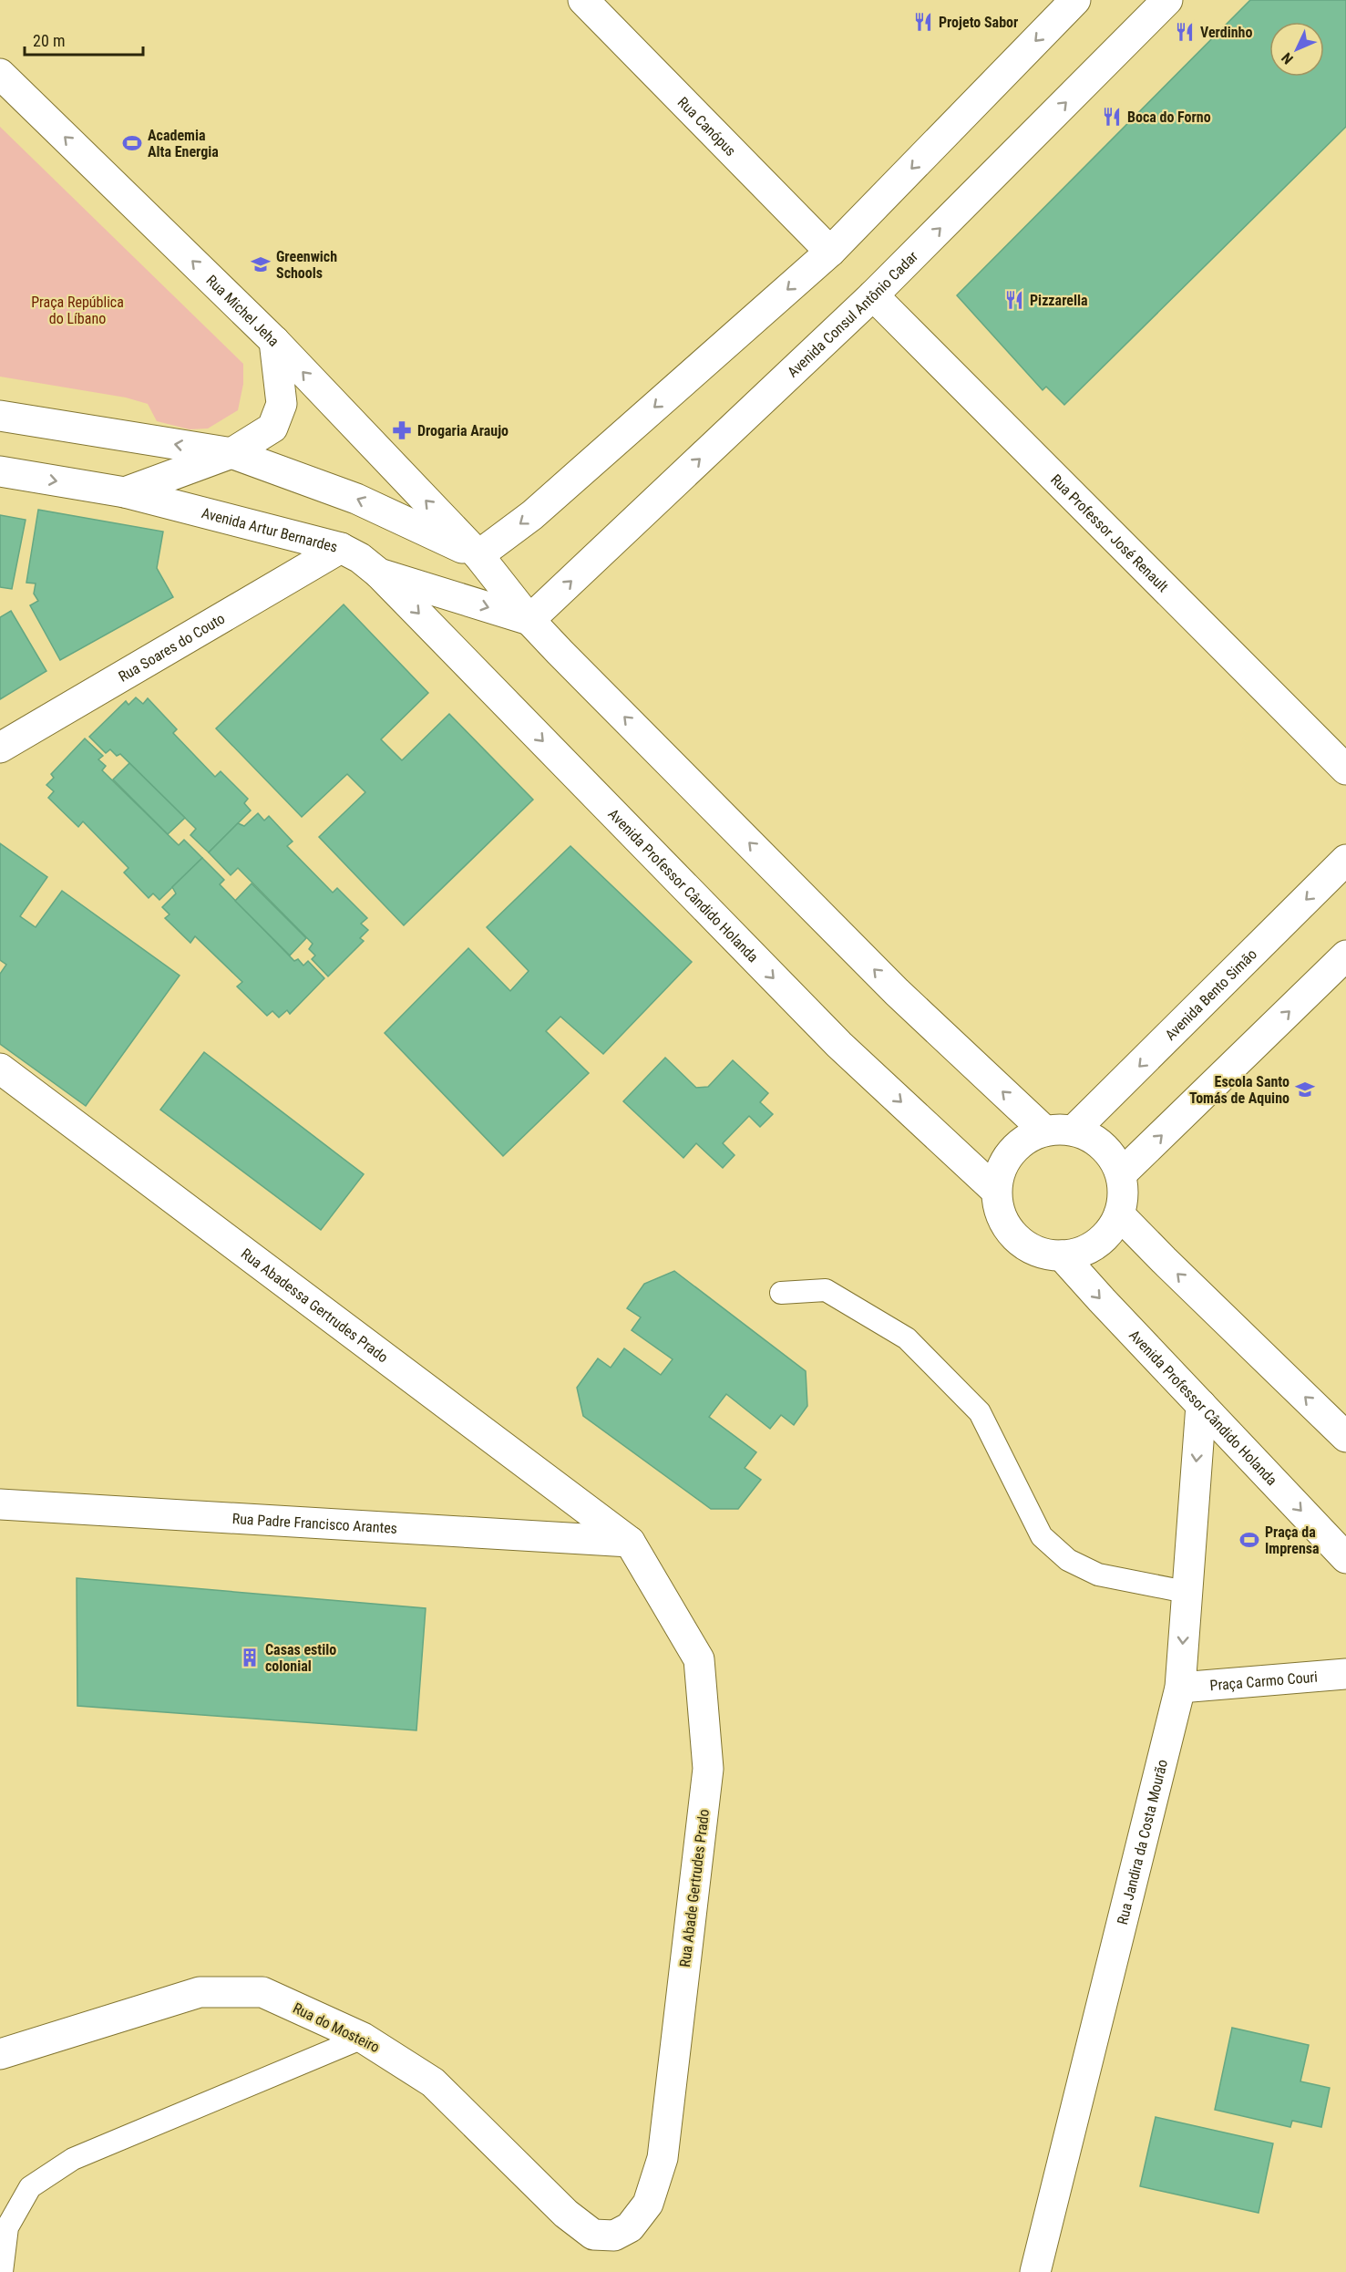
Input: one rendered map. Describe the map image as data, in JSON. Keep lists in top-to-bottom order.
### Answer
{
  "streets": {
    "street": [
      "Rua Canópus",
      "Rua Michel Jeha",
      "Avenida Consul Antônio Cadar",
      "Avenida Artur Bernardes",
      "Rua Professor José Renault",
      "Rua Soares do Couto",
      "Avenida Professor Cândido Holanda",
      "Avenida Bento Simão",
      "Rua Abadessa Gertrudes Prado",
      "Rua Padre Francisco Arantes",
      "Praça Carmo Couri",
      "Rua Jandira da Costa Mourão",
      "Rua Abade Gertrudes Prado",
      "Rua do Mosteiro"
    ]
  },
  "crossings": [
    ["Avenida Consul Antônio Cadar", "Avenida Artur Bernardes"],
    ["Avenida Consul Antônio Cadar", "Rua Professor José Renault"],
    ["Avenida Artur Bernardes", "Rua Soares do Couto"],
    ["Avenida Artur Bernardes", "Avenida Professor Cândido Holanda"],
    ["Avenida Professor Cândido Holanda", "Avenida Bento Simão"],
    ["Avenida Professor Cândido Holanda", "Rua Jandira da Costa Mourão"],
    ["Rua Abadessa Gertrudes Prado", "Rua Padre Francisco Arantes"],
    ["Rua Abadessa Gertrudes Prado", "Rua Abade Gertrudes Prado"],
    ["Rua Padre Francisco Arantes", "Rua Abade Gertrudes Prado"],
    ["Praça Carmo Couri", "Rua Jandira da Costa Mourão"],
    ["Rua Abade Gertrudes Prado", "Rua do Mosteiro"]
  ],
  "parks": ["Praça República do Líbano"],
  "places": {
    "restaurant": [
      "Projeto Sabor",
      "Verdinho",
      "Boca do Forno",
      "Pizzarella"
    ],
    "sports": ["Academia Alta Energia", "Praça da Imprensa"],
    "school or university": ["Greenwich Schools", "Escola Santo Tomás de Aquino"],
    "pharmacy": ["Drogaria Araujo"],
    "building": ["Casas estilo colonial"]
  },
  "scale_bar": "20 m",
  "north": "bottom left"
}
